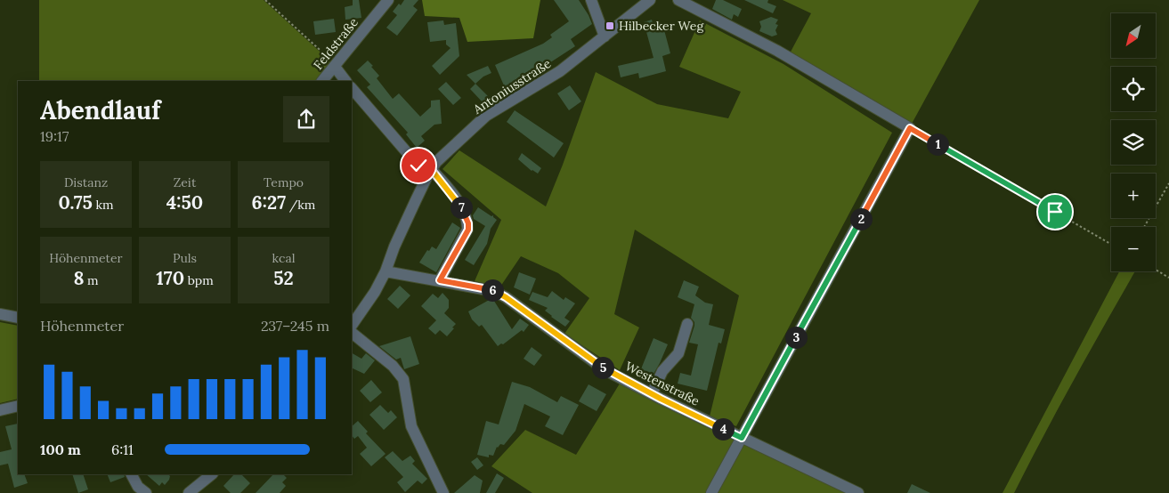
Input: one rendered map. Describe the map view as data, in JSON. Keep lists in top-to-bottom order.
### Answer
{
  "streets": {
    "street": ["Feldstraße", "Antoniusstraße", "Westenstraße"]
  },
  "crossings": [
    ["Antoniusstraße", "Westenstraße"]
  ],
  "places": {
    "transit": ["Hilbecker Weg"]
  },
  "north": "bottom left",
  "page": {
    "map_buttons": ["+", "−"],
    "heading": ["Abendlauf", "19:17"],
    "pins": [
      "1",
      "7",
      "2",
      "6",
      "3",
      "5",
      "4"
    ],
    "stats": [
      ["Distanz", "0.75 km"],
      ["Zeit", "4:50"],
      ["Tempo", "6:27 /km"],
      ["Höhenmeter", "8 m"],
      ["Puls", "170 bpm"],
      ["kcal", "52"]
    ],
    "chart": ["Höhenmeter", "237–245 m"],
    "list": [
      {
        "name": "100 m",
        "note": "6:11"
      }
    ]
  }
}
